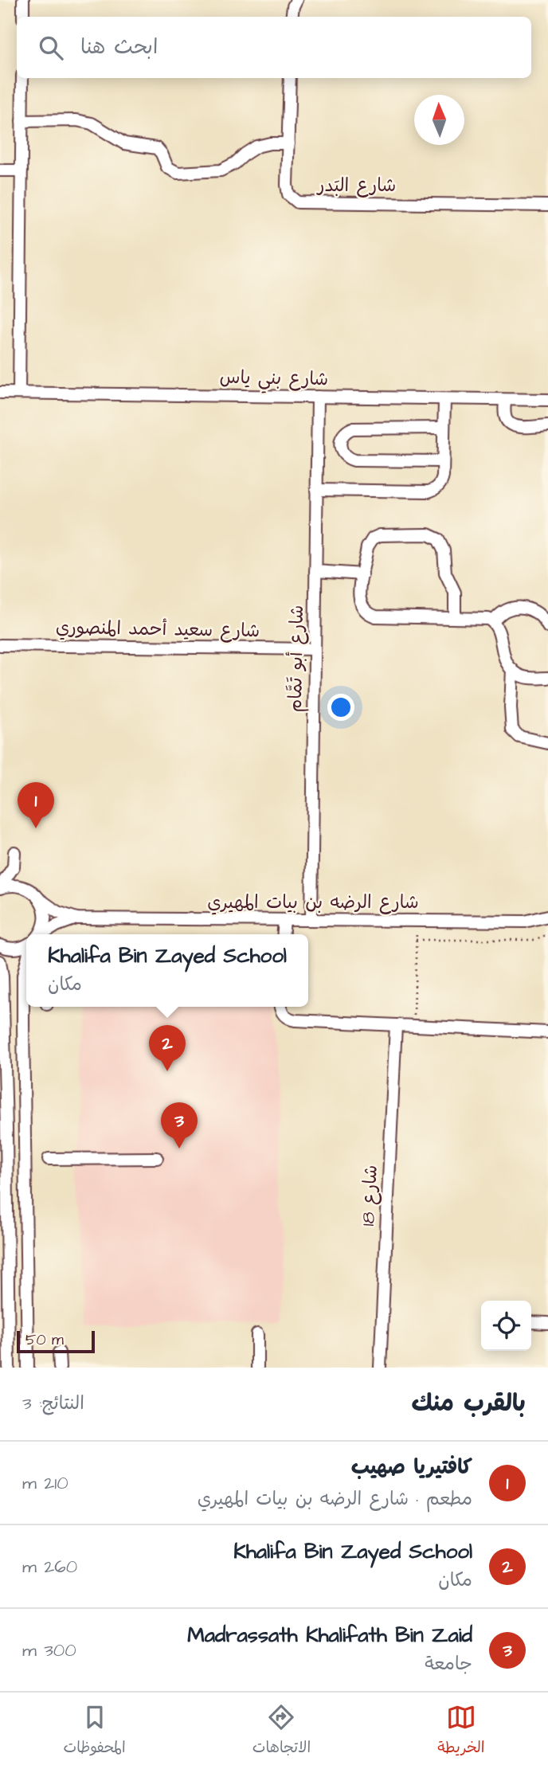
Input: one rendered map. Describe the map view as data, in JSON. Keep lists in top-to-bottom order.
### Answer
{
  "streets": {
    "street": [
      "شارع البَدر",
      "شارع بني ياس",
      "شارع سعيد أحمد المنصوري",
      "شارع أبو تَمَّام",
      "شارع الرضه بن بيات المهيري",
      "شارع 18"
    ]
  },
  "crossings": [
    ["شارع بني ياس", "شارع أبو تَمَّام"],
    ["شارع سعيد أحمد المنصوري", "شارع أبو تَمَّام"],
    ["شارع أبو تَمَّام", "شارع الرضه بن بيات المهيري"]
  ],
  "scale_bar": "50 m",
  "north": "top",
  "page": {
    "search": "ابحث هنا",
    "pins": ["1", "2", "3"],
    "popup": ["Khalifa Bin Zayed School", "مكان"],
    "scale": "50 m",
    "heading": ["بالقرب منك", "النتائج: 3"],
    "list": [
      {
        "mark": "1",
        "name": "كافتيريا صهيب",
        "note": "مطعم · شارع الرضه بن بيات المهيري",
        "value": "210 m"
      },
      {
        "mark": "2",
        "name": "Khalifa Bin Zayed School",
        "note": "مكان",
        "value": "260 m"
      },
      {
        "mark": "3",
        "name": "Madrassath Khalifath Bin Zaid",
        "note": "جامعة",
        "value": "300 m"
      }
    ],
    "nav": ["الخريطة", "الاتجاهات", "المحفوظات"]
  }
}
